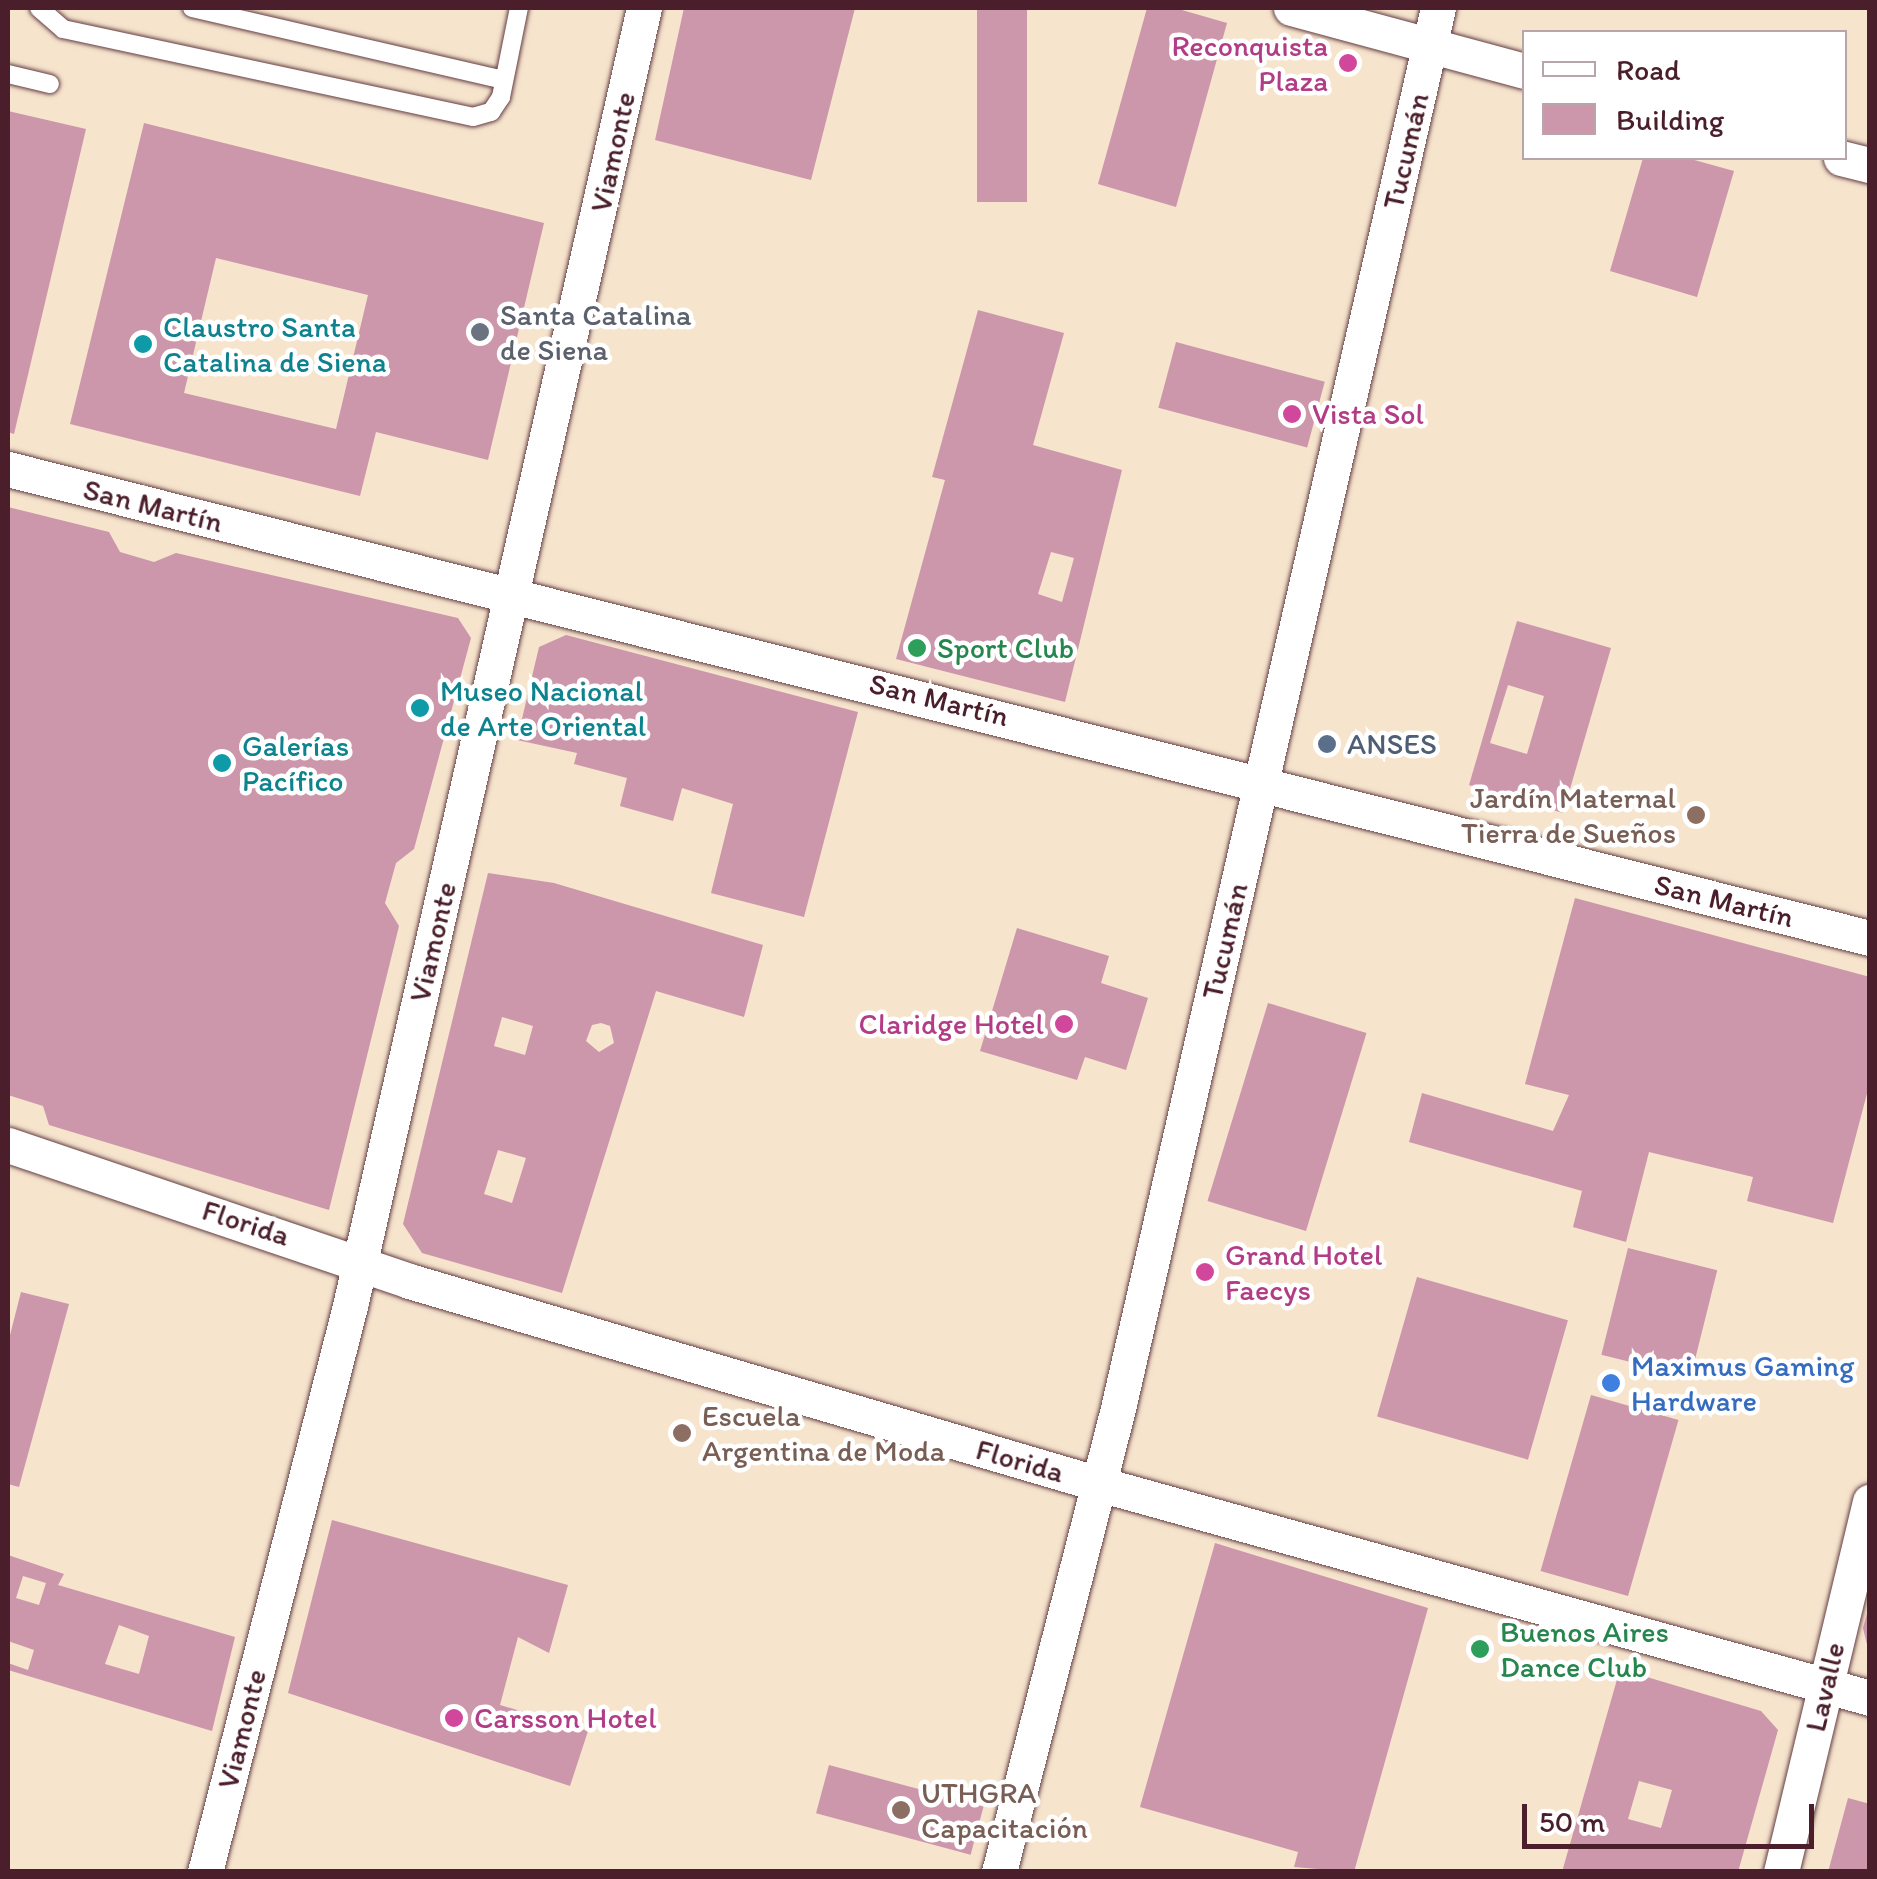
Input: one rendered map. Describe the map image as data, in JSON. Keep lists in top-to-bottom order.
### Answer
{
  "streets": {
    "street": [
      "Tucumán",
      "Viamonte",
      "San Martín",
      "Florida",
      "Lavalle"
    ]
  },
  "crossings": [
    ["Tucumán", "San Martín"],
    ["Tucumán", "Florida"],
    ["Viamonte", "San Martín"],
    ["Viamonte", "Florida"],
    ["Florida", "Lavalle"]
  ],
  "places": [
    "Reconquista Plaza",
    "Santa Catalina de Siena",
    "Claustro Santa Catalina de Siena",
    "Vista Sol",
    "Sport Club",
    "Museo Nacional de Arte Oriental",
    "ANSES",
    "Galerías Pacífico",
    "Jardín Maternal Tierra de Sueños",
    "Claridge Hotel",
    "Grand Hotel Faecys",
    "Maximus Gaming Hardware",
    "Escuela Argentina de Moda",
    "Buenos Aires Dance Club",
    "Carsson Hotel",
    "UTHGRA Capacitación"
  ],
  "legend": ["Road", "Building"],
  "scale_bar": "50 m"
}
